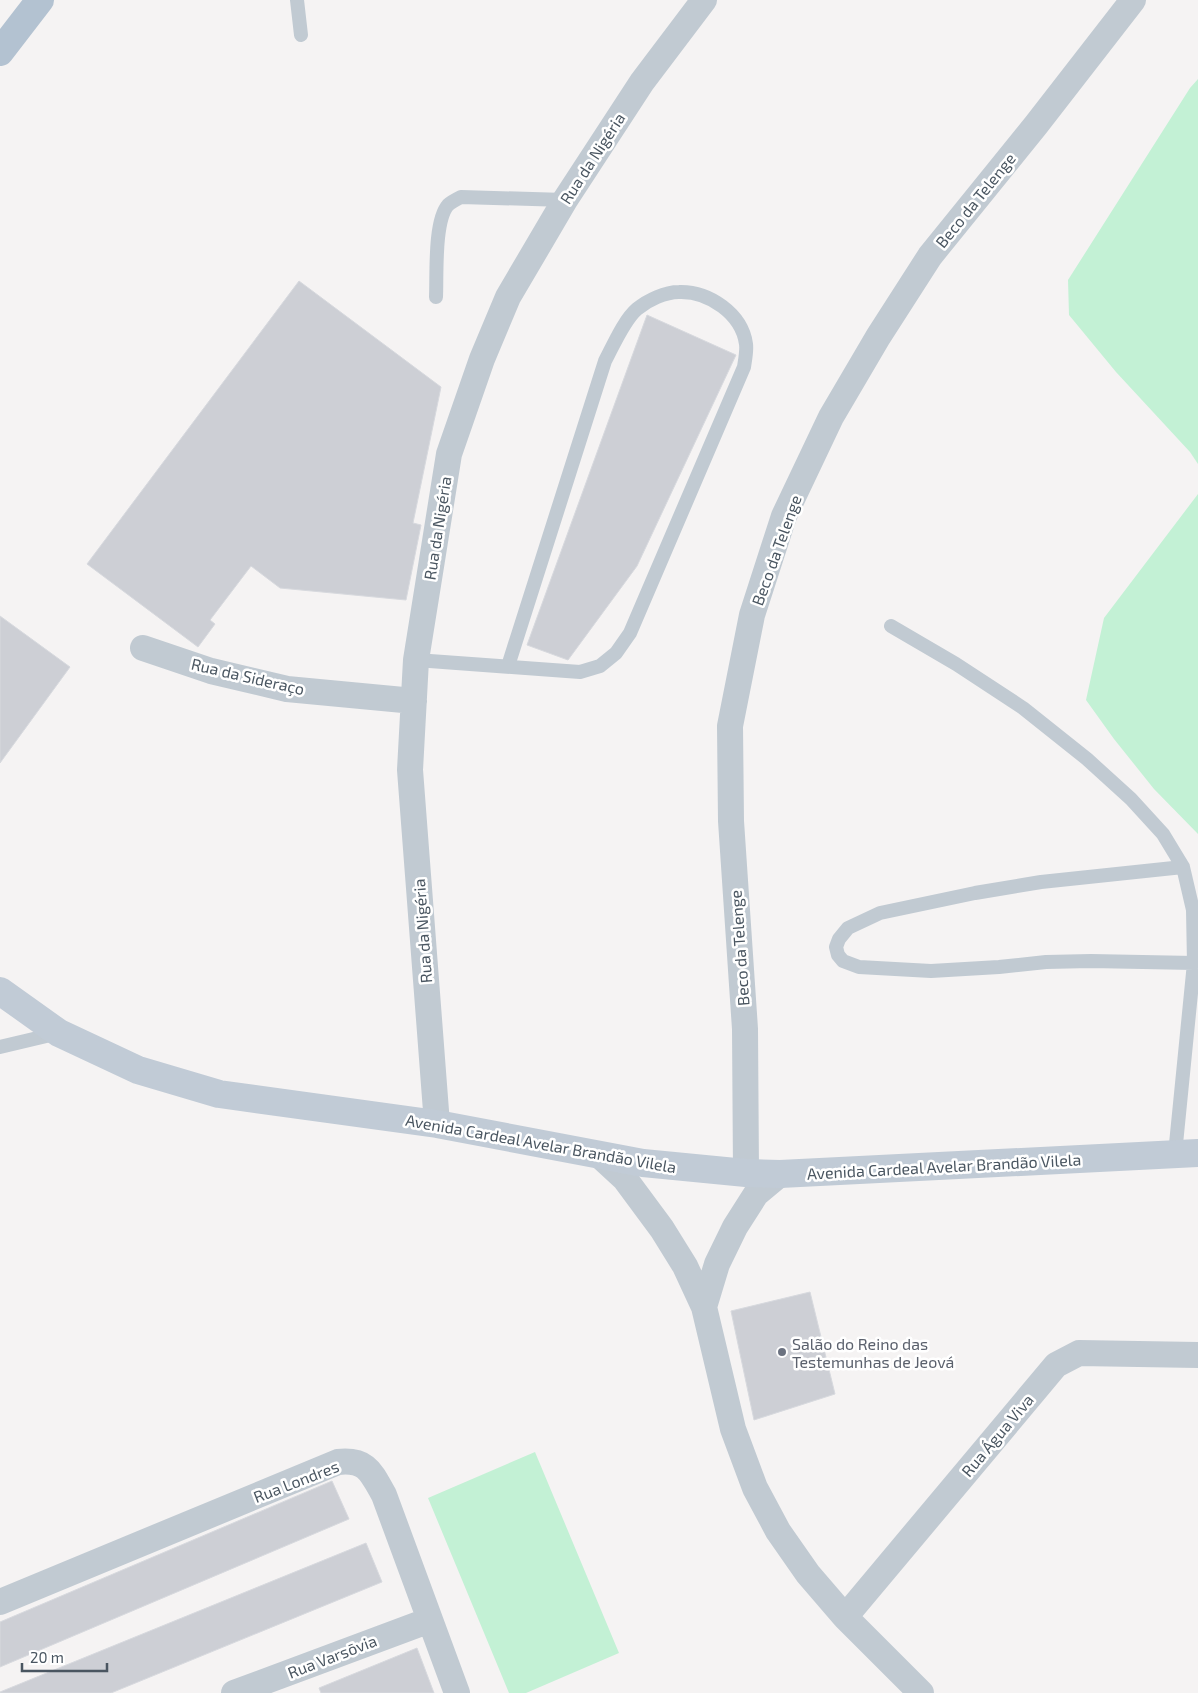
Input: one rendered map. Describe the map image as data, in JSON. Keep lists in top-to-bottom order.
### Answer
{
  "streets": {
    "main road": ["Avenida Cardeal Avelar Brandão Vilela"],
    "street": [
      "Rua da Nigéria",
      "Beco da Telenge",
      "Rua da Sideraço",
      "Rua Água Viva",
      "Rua Londres",
      "Rua Varsōvia"
    ]
  },
  "crossings": [
    ["Rua da Nigéria", "Rua da Sideraço"],
    ["Rua da Nigéria", "Avenida Cardeal Avelar Brandão Vilela"],
    ["Beco da Telenge", "Avenida Cardeal Avelar Brandão Vilela"],
    ["Rua Londres", "Rua Varsōvia"]
  ],
  "places": ["Salão do Reino das Testemunhas de Jeová"],
  "scale_bar": "20 m"
}
